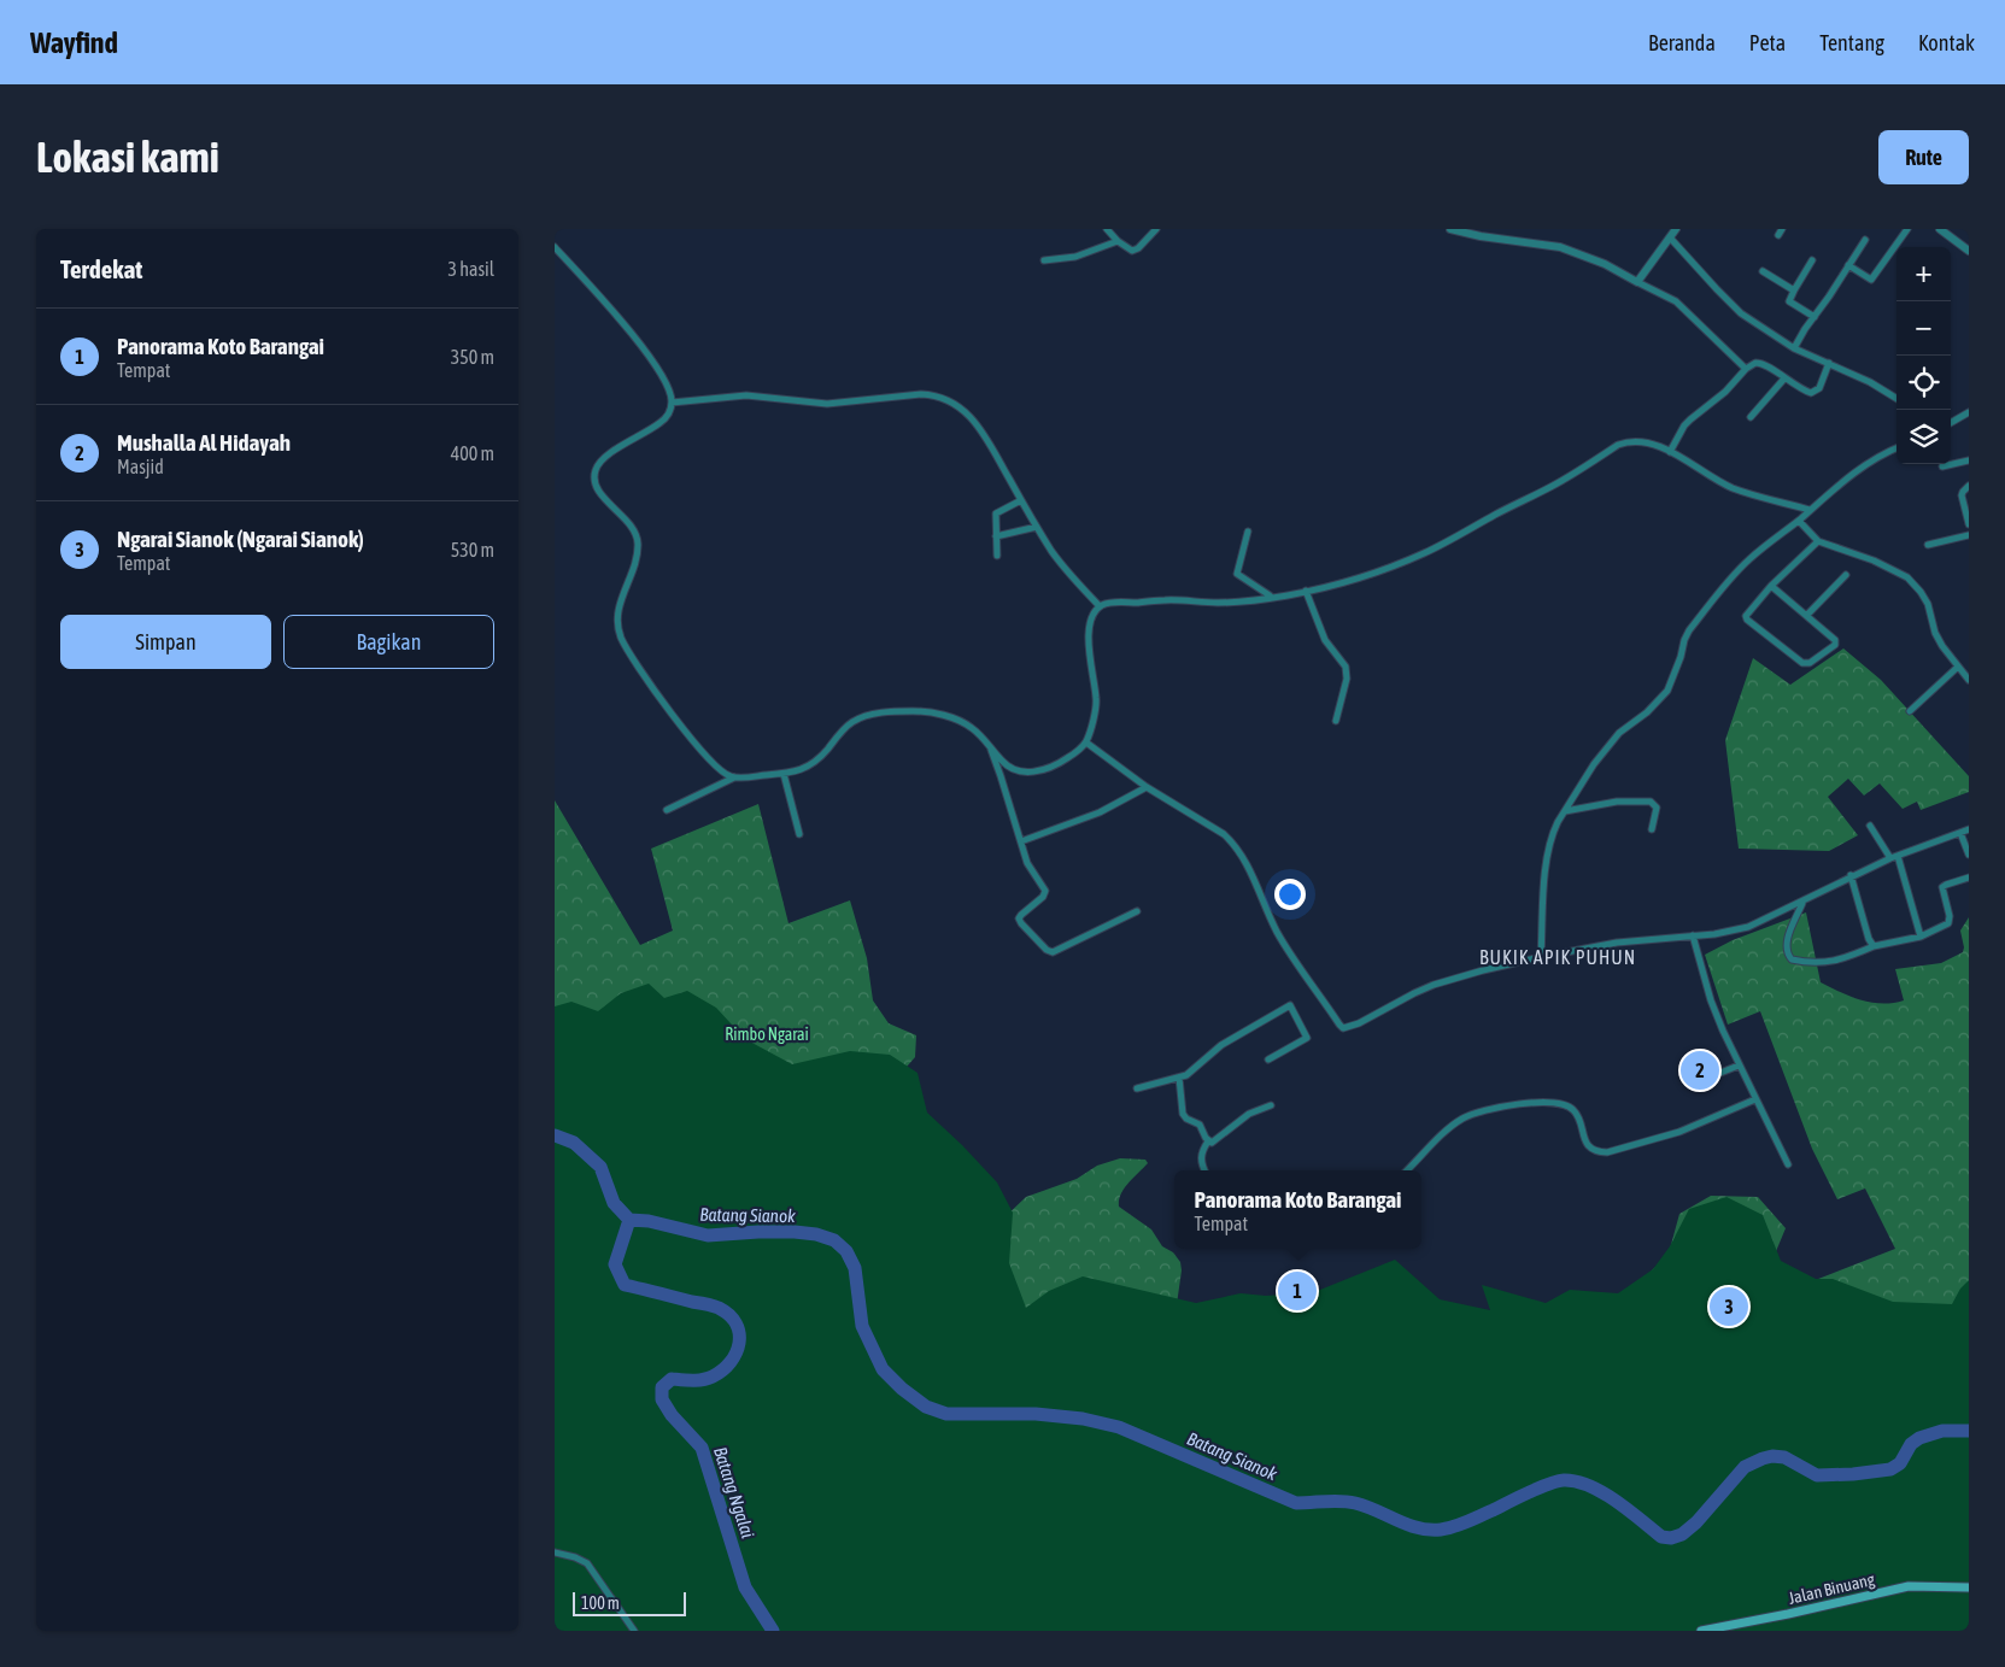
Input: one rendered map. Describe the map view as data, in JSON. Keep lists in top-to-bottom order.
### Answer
{
  "streets": {
    "main road": ["Jalan Binuang"]
  },
  "districts": ["BUKIK APIK PUHUN"],
  "water": ["Batang Sianok", "Batang Ngalai"],
  "parks": ["Rimbo Ngarai"],
  "scale_bar": "100 m",
  "page": {
    "header": "Wayfind",
    "nav": [
      "Beranda",
      "Peta",
      "Tentang",
      "Kontak"
    ],
    "buttons": [
      "Rute",
      ["Simpan", "Bagikan"]
    ],
    "title": "Lokasi kami",
    "heading": ["Terdekat", "3 hasil"],
    "map_buttons": ["+", "−"],
    "list": [
      {
        "mark": "1",
        "name": "Panorama Koto Barangai",
        "note": "Tempat",
        "value": "350 m"
      },
      {
        "mark": "2",
        "name": "Mushalla Al Hidayah",
        "note": "Masjid",
        "value": "400 m"
      },
      {
        "mark": "3",
        "name": "Ngarai Sianok (Ngarai Sianok)",
        "note": "Tempat",
        "value": "530 m"
      }
    ],
    "pins": ["2", "1", "3"],
    "popup": ["Panorama Koto Barangai", "Tempat"],
    "scale": "100 m"
  }
}
